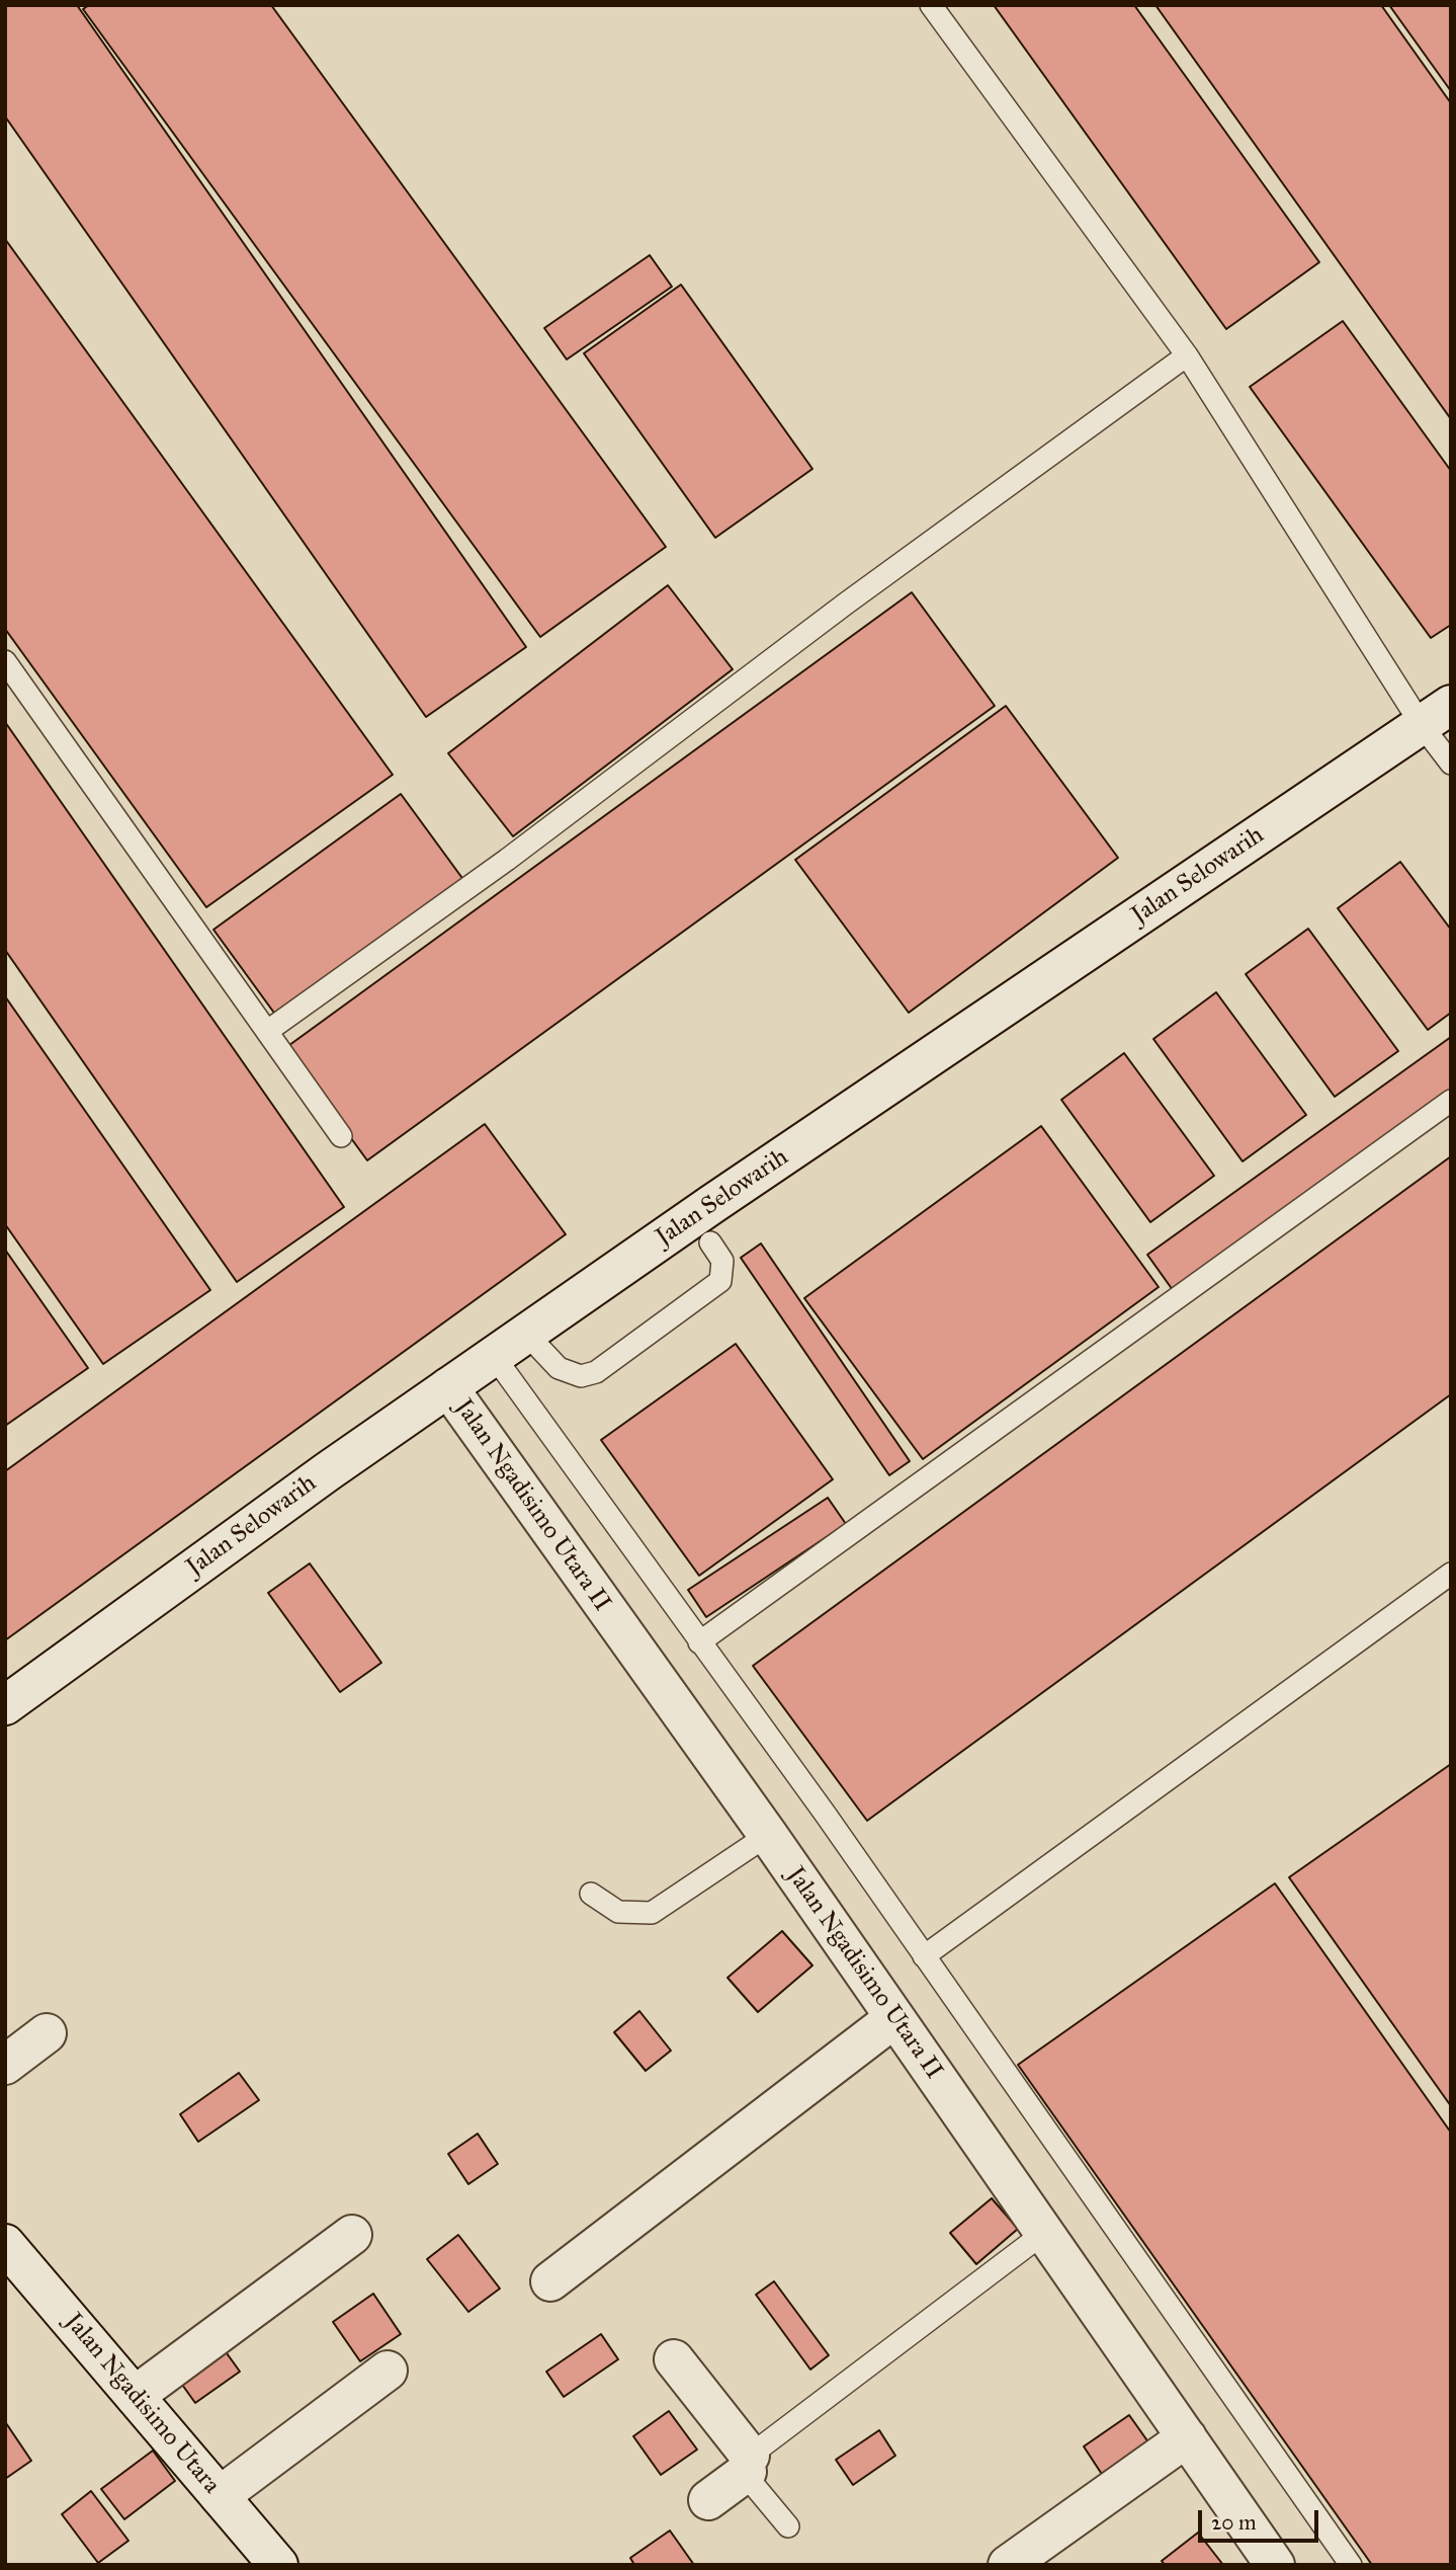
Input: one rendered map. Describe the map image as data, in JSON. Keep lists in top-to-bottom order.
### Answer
{
  "streets": {
    "street": ["Jalan Selowarih", "Jalan Ngadisimo Utara II", "Jalan Ngadisimo Utara"]
  },
  "crossings": [
    ["Jalan Selowarih", "Jalan Ngadisimo Utara II"]
  ],
  "scale_bar": "20 m"
}
